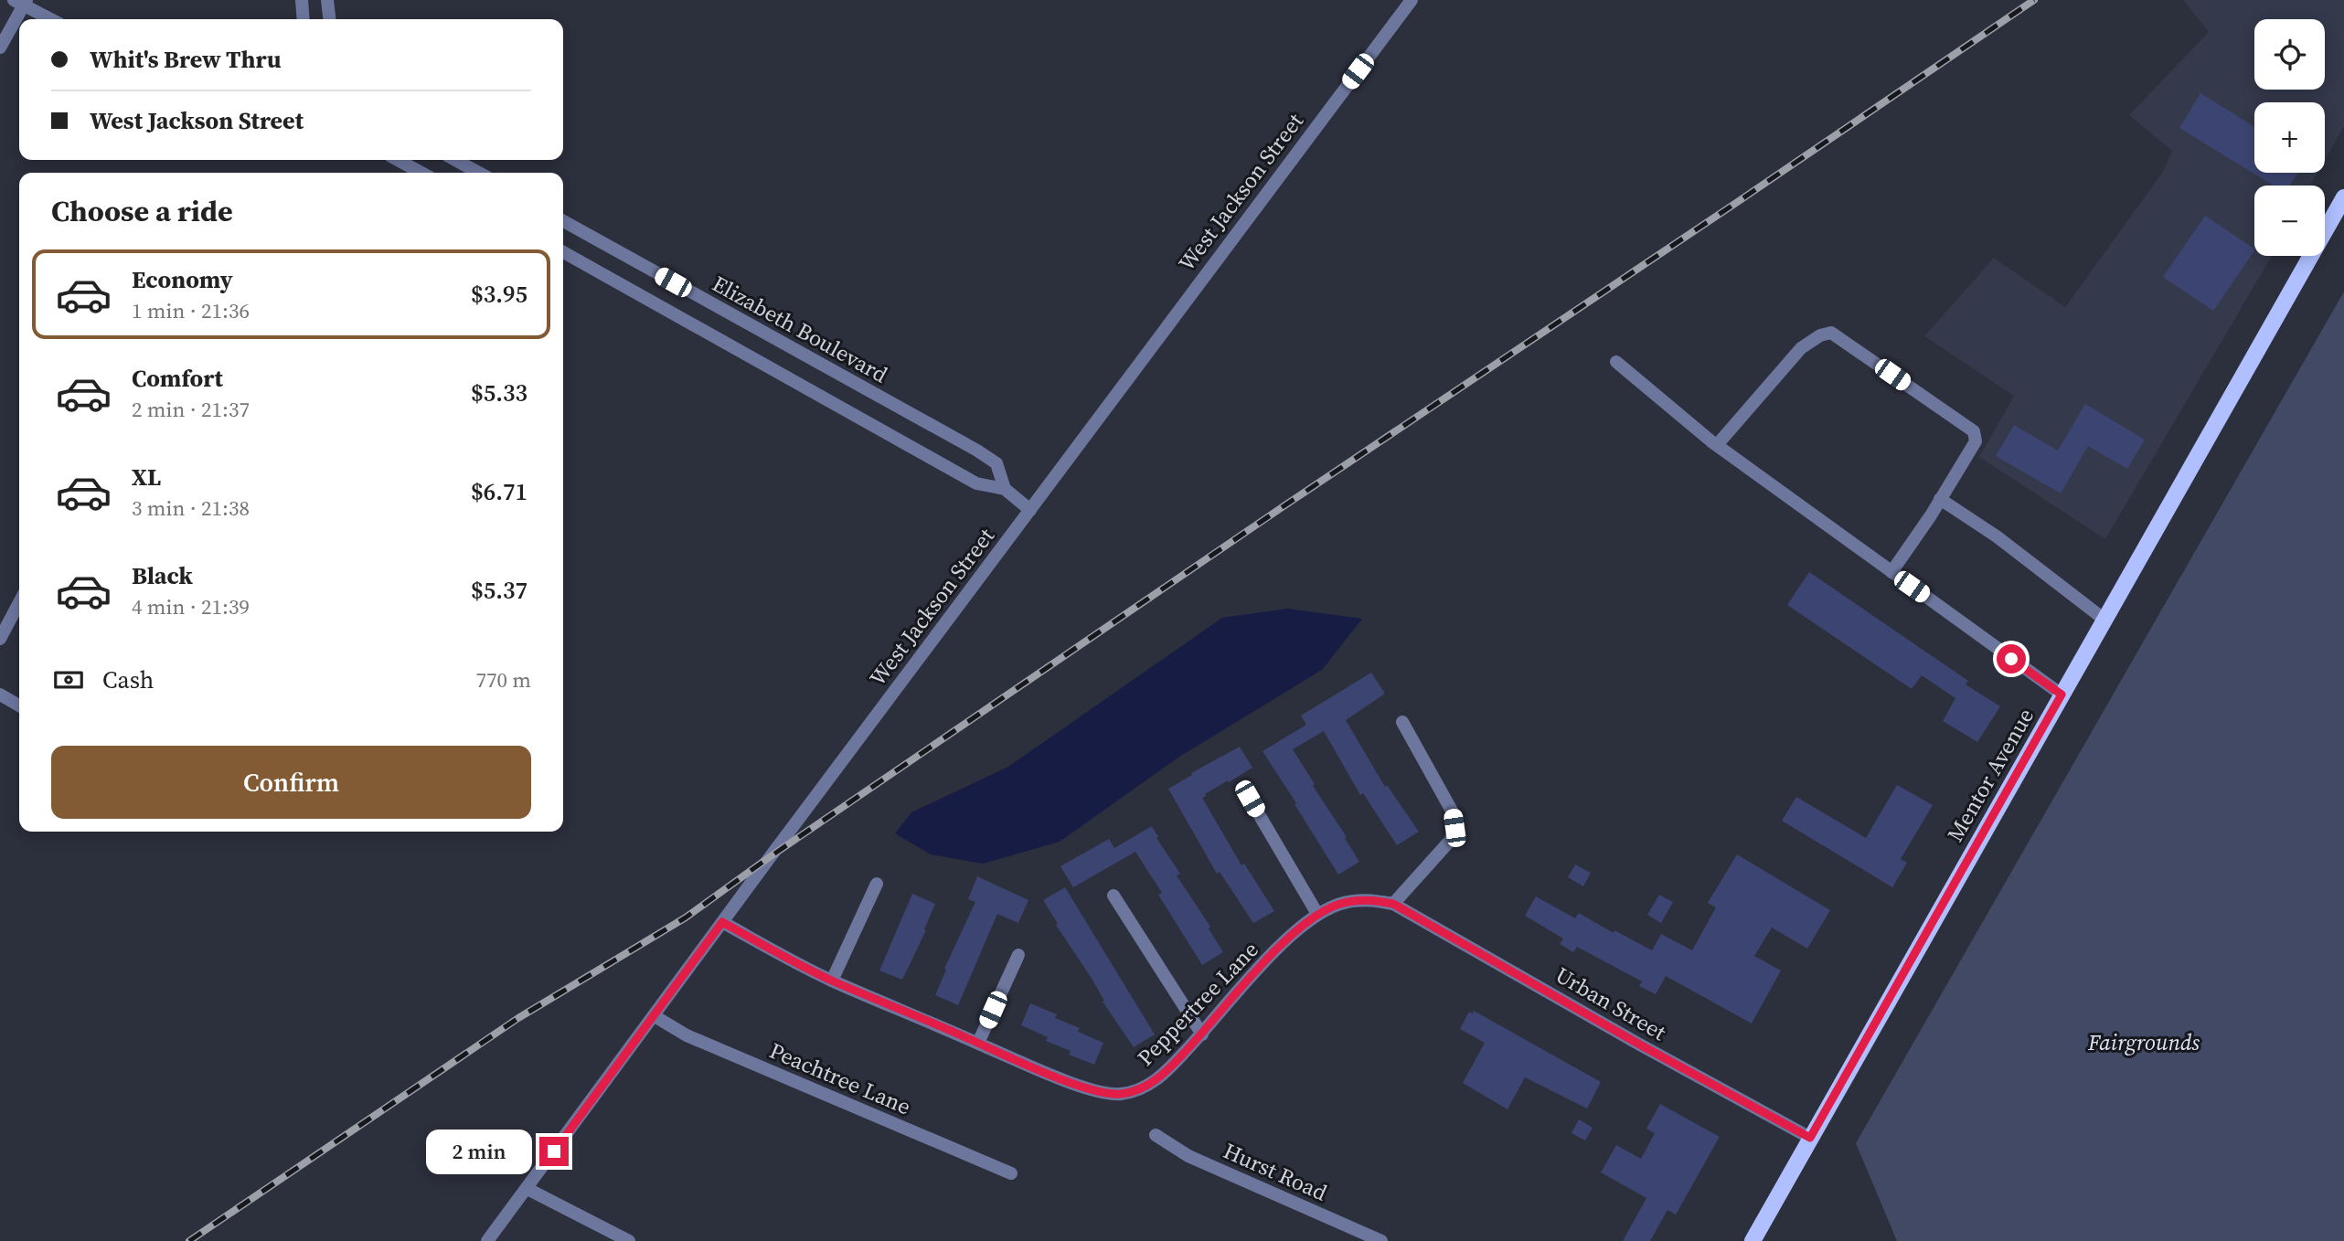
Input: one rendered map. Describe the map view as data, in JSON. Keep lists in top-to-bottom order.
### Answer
{
  "streets": {
    "main road": ["Mentor Avenue"],
    "street": [
      "West Jackson Street",
      "Elizabeth Boulevard",
      "Peppertree Lane",
      "Urban Street",
      "Peachtree Lane",
      "Hurst Road"
    ]
  },
  "crossings": [
    ["West Jackson Street", "Elizabeth Boulevard"],
    ["West Jackson Street", "Peppertree Lane"],
    ["West Jackson Street", "Peachtree Lane"],
    ["Mentor Avenue", "Urban Street"],
    ["Peppertree Lane", "Urban Street"]
  ],
  "parks": ["Fairgrounds"],
  "page": {
    "map_buttons": ["+", "−"],
    "banner": ["Whit's Brew Thru", "West Jackson Street"],
    "heading": "Choose a ride",
    "list": [
      {
        "name": "Economy",
        "note": "1 min · 21:36",
        "value": "$3.95"
      },
      {
        "name": "Comfort",
        "note": "2 min · 21:37",
        "value": "$5.33"
      },
      {
        "name": "XL",
        "note": "3 min · 21:38",
        "value": "$6.71"
      },
      {
        "name": "Black",
        "note": "4 min · 21:39",
        "value": "$5.37"
      }
    ],
    "pay": ["Cash", "770 m"],
    "buttons": "Confirm",
    "bubble": "2 min"
  }
}
